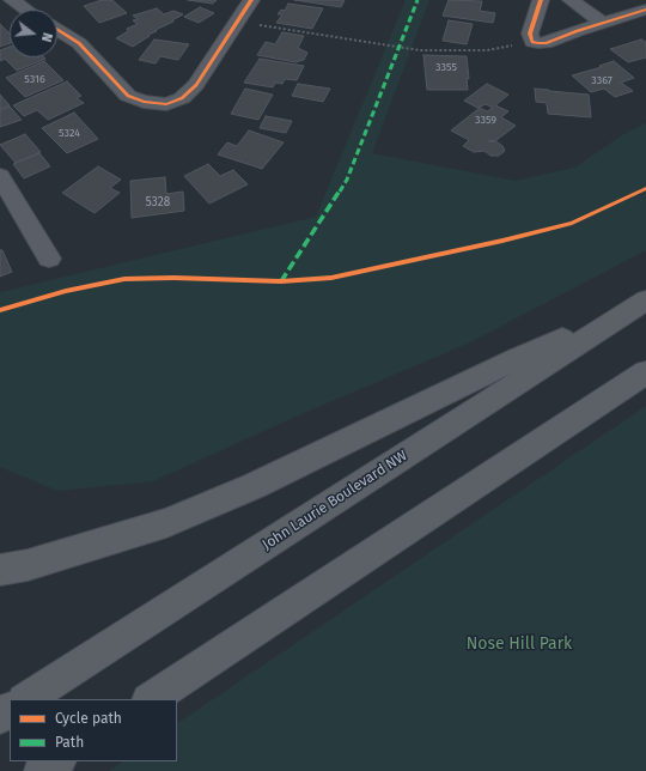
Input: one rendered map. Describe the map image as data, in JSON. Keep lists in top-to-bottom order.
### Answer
{
  "streets": {
    "main road": ["John Laurie Boulevard NW"]
  },
  "parks": ["Nose Hill Park"],
  "house_numbers": [
    "3355",
    "5316",
    "3367",
    "3359",
    "5324",
    "5328"
  ],
  "legend": ["Cycle path", "Path"],
  "north": "right"
}
